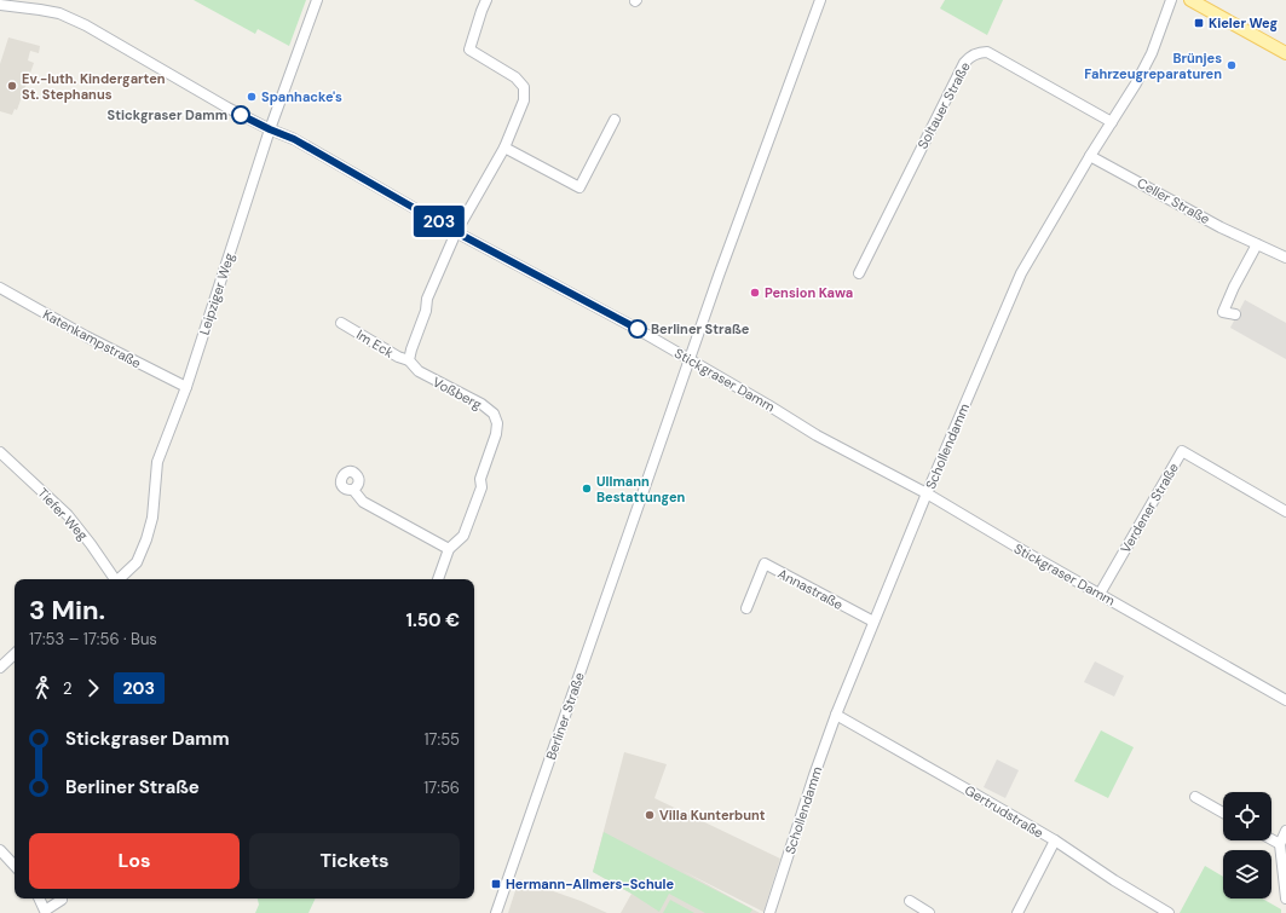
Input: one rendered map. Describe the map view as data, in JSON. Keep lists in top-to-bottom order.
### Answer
{
  "streets": {
    "street": [
      "Soltauer Straße",
      "Celler Straße",
      "Leipziger Weg",
      "Katenkampstraße",
      "Im Eck",
      "Stickgraser Damm",
      "Voßberg",
      "Schollendamm",
      "Verdener Straße",
      "Tiefer Weg",
      "Annastraße",
      "Berliner Straße",
      "Gertrudstraße"
    ]
  },
  "crossings": [
    ["Soltauer Straße", "Schollendamm"],
    ["Celler Straße", "Schollendamm"],
    ["Leipziger Weg", "Katenkampstraße"],
    ["Leipziger Weg", "Stickgraser Damm"],
    ["Im Eck", "Voßberg"],
    ["Stickgraser Damm", "Schollendamm"],
    ["Stickgraser Damm", "Verdener Straße"],
    ["Stickgraser Damm", "Berliner Straße"],
    ["Schollendamm", "Annastraße"],
    ["Schollendamm", "Gertrudstraße"]
  ],
  "places": {
    "transit": ["Kieler Weg", "Hermann-Allmers-Schule"],
    "other": [
      "Brünjes Fahrzeugreparaturen",
      "Ev.-luth. Kindergarten St. Stephanus",
      "Spanhacke's",
      "Stickgraser Damm",
      "Pension Kawa",
      "Berliner Straße",
      "Ullmann Bestattungen",
      "Villa Kunterbunt"
    ]
  },
  "lines": ["bus line 203"],
  "page": {
    "on_map": "203",
    "heading": ["3 Min.", "17:53 – 17:56 · Bus", "1.50 €"],
    "legs": ["2", "203"],
    "list": [
      {
        "name": "Stickgraser Damm",
        "value": "17:55"
      },
      {
        "name": "Berliner Straße",
        "value": "17:56"
      }
    ],
    "buttons": ["Los", "Tickets"]
  }
}
